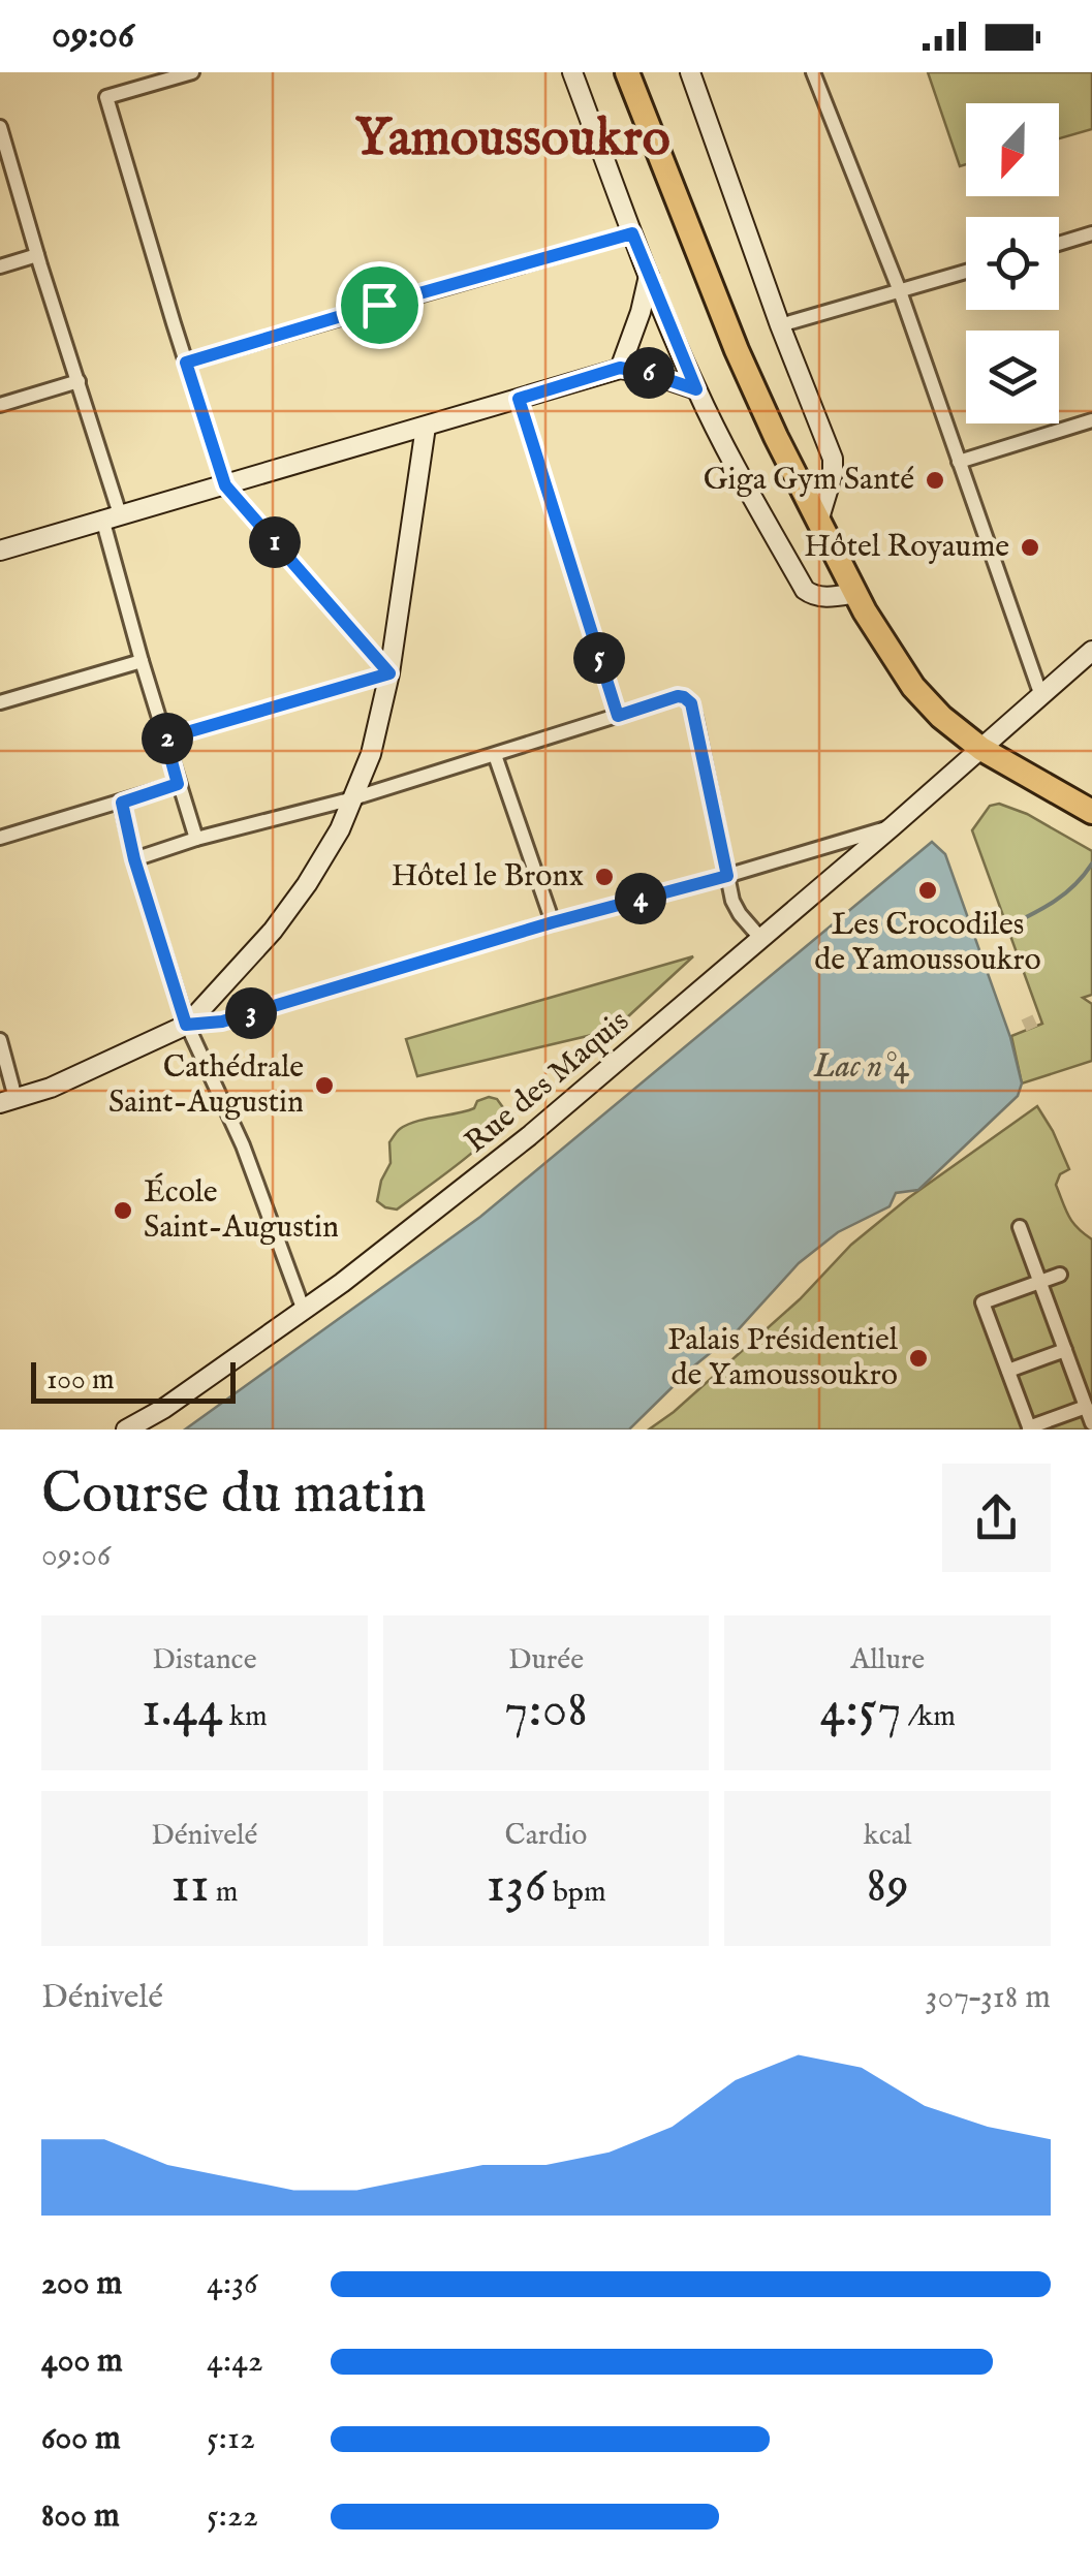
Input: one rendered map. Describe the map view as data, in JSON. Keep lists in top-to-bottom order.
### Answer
{
  "streets": {
    "street": ["Rue des Maquis"]
  },
  "districts": ["Yamoussoukro"],
  "water": ["Lac n°4"],
  "places": [
    "Giga Gym Santé",
    "Hôtel Royaume",
    "Hôtel le Bronx",
    "Les Crocodiles de Yamoussoukro",
    "Cathédrale Saint-Augustin",
    "École Saint-Augustin",
    "Palais Présidentiel de Yamoussoukro"
  ],
  "scale_bar": "100 m",
  "north": "bottom",
  "page": {
    "status": "09:06",
    "pins": [
      "6",
      "1",
      "5",
      "2",
      "4",
      "3"
    ],
    "scale": "100 m",
    "heading": ["Course du matin", "09:06"],
    "stats": [
      ["Distance", "1.44 km"],
      ["Durée", "7:08"],
      ["Allure", "4:57 /km"],
      ["Dénivelé", "11 m"],
      ["Cardio", "136 bpm"],
      ["kcal", "89"]
    ],
    "chart": ["Dénivelé", "307–318 m"],
    "list": [
      {
        "name": "200 m",
        "note": "4:36"
      },
      {
        "name": "400 m",
        "note": "4:42"
      },
      {
        "name": "600 m",
        "note": "5:12"
      },
      {
        "name": "800 m",
        "note": "5:22"
      }
    ]
  }
}
